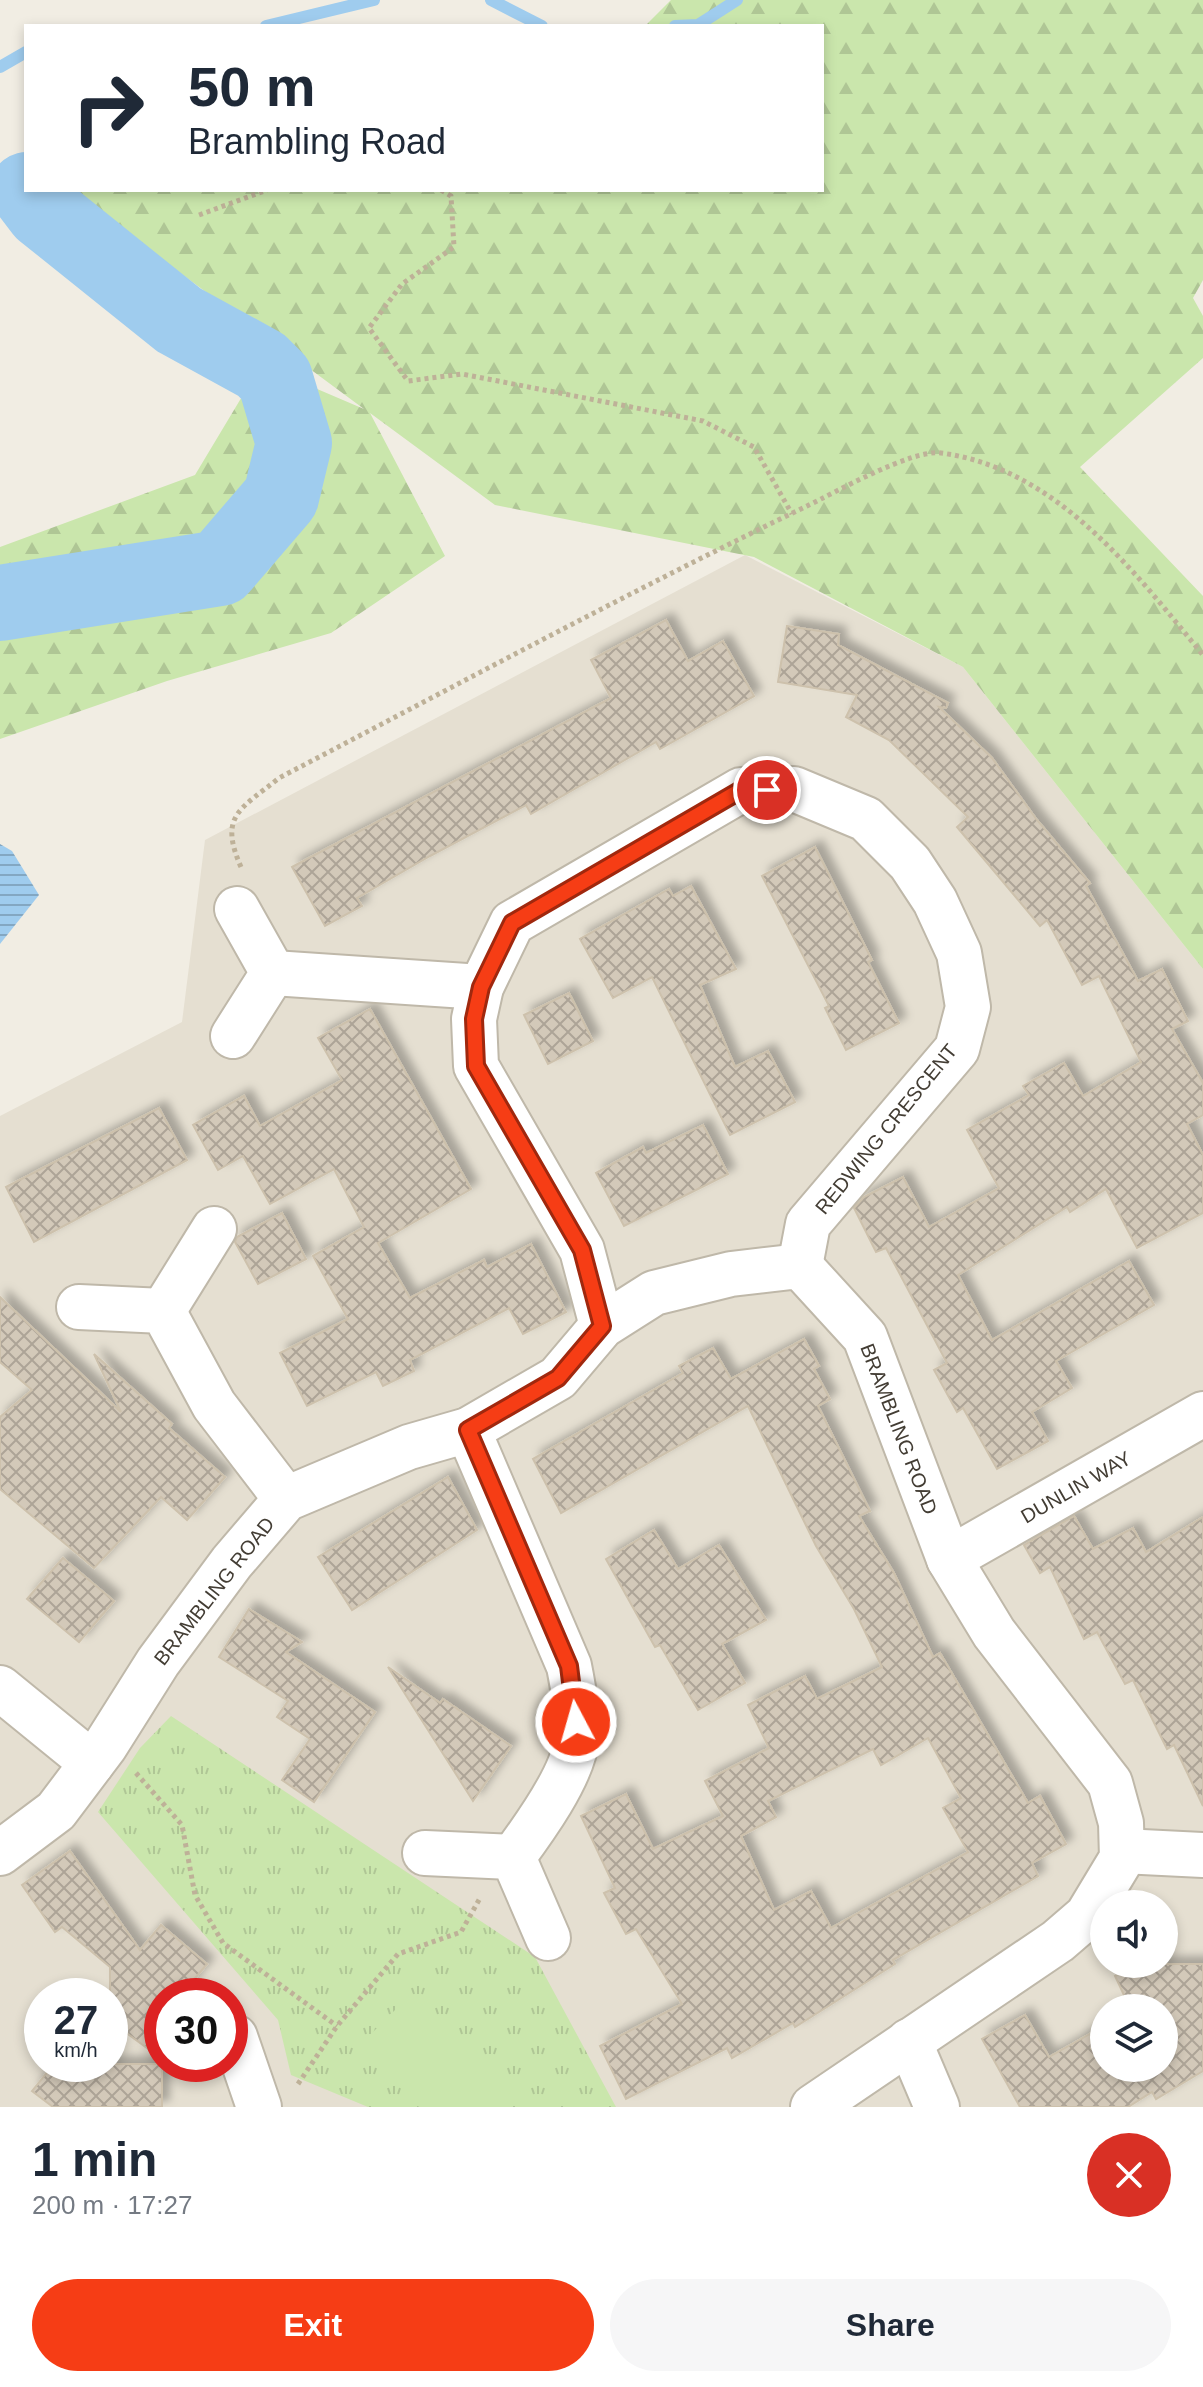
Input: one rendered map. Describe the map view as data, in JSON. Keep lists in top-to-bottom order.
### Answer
{
  "streets": {
    "street": ["REDWING CRESCENT", "BRAMBLING ROAD", "DUNLIN WAY"]
  },
  "crossings": [
    ["REDWING CRESCENT", "BRAMBLING ROAD"],
    ["BRAMBLING ROAD", "DUNLIN WAY"]
  ],
  "page": {
    "turn": ["50 m", "Brambling Road"],
    "speed": "27 km/h",
    "limit": "30",
    "heading": ["1 min", "200 m · 17:27"],
    "buttons": ["Exit", "Share"]
  }
}
